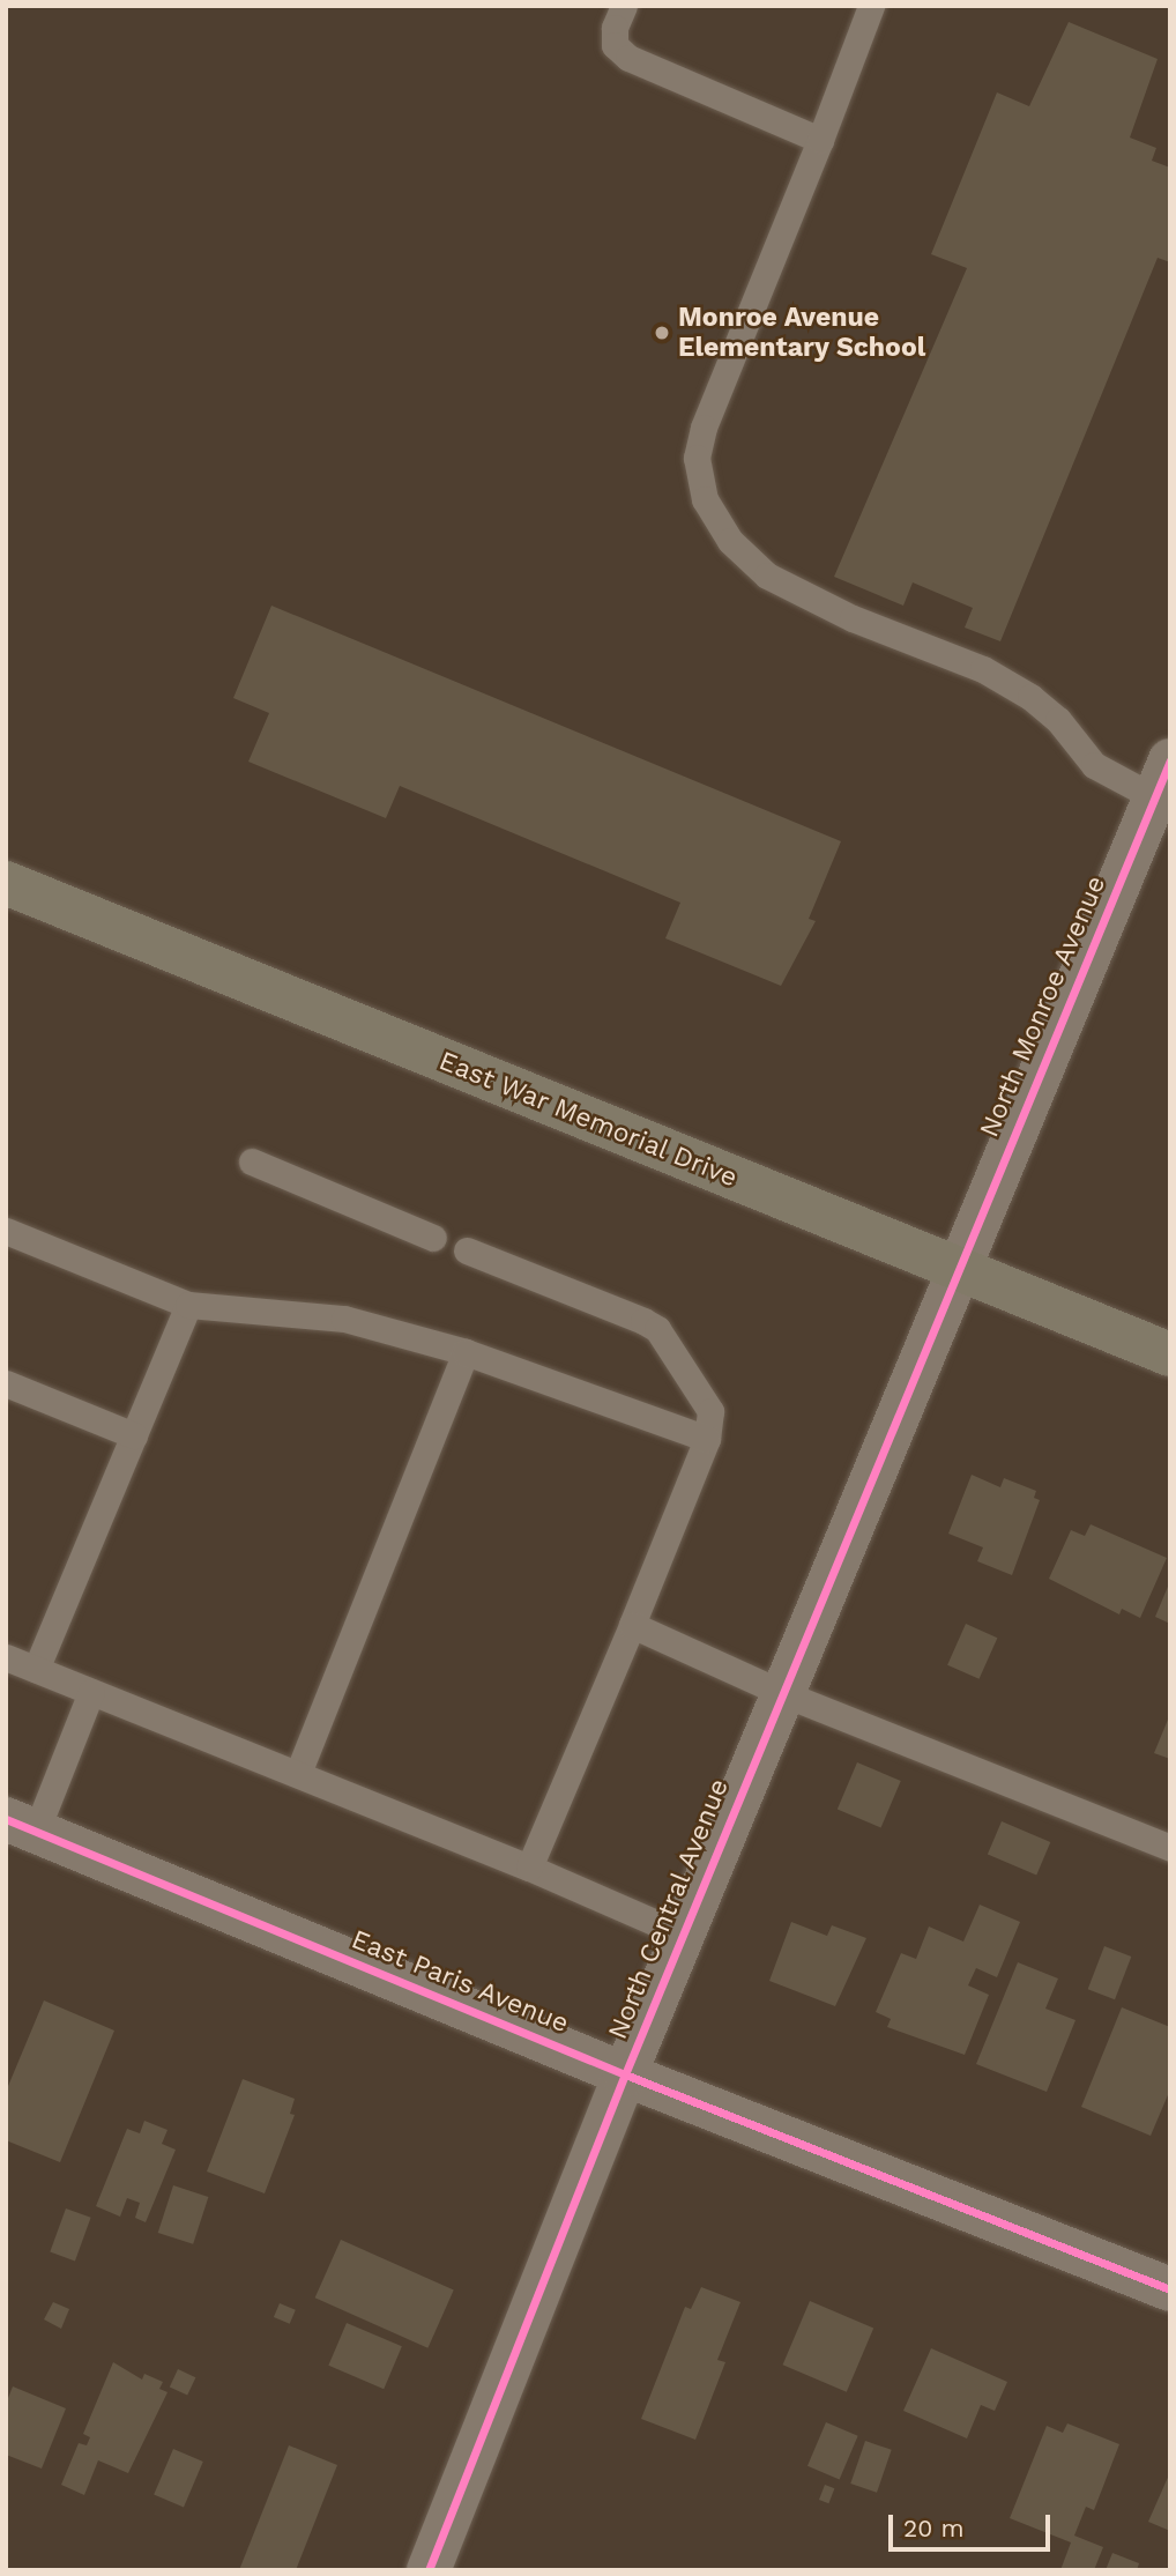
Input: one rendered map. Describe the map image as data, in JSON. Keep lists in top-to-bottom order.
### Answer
{
  "streets": {
    "highway": ["East War Memorial Drive"],
    "street": ["North Monroe Avenue", "North Central Avenue", "East Paris Avenue"]
  },
  "crossings": [
    ["North Monroe Avenue", "East War Memorial Drive"],
    ["North Monroe Avenue", "North Central Avenue"],
    ["East War Memorial Drive", "North Central Avenue"],
    ["North Central Avenue", "East Paris Avenue"]
  ],
  "places": ["Monroe Avenue Elementary School"],
  "scale_bar": "20 m"
}
